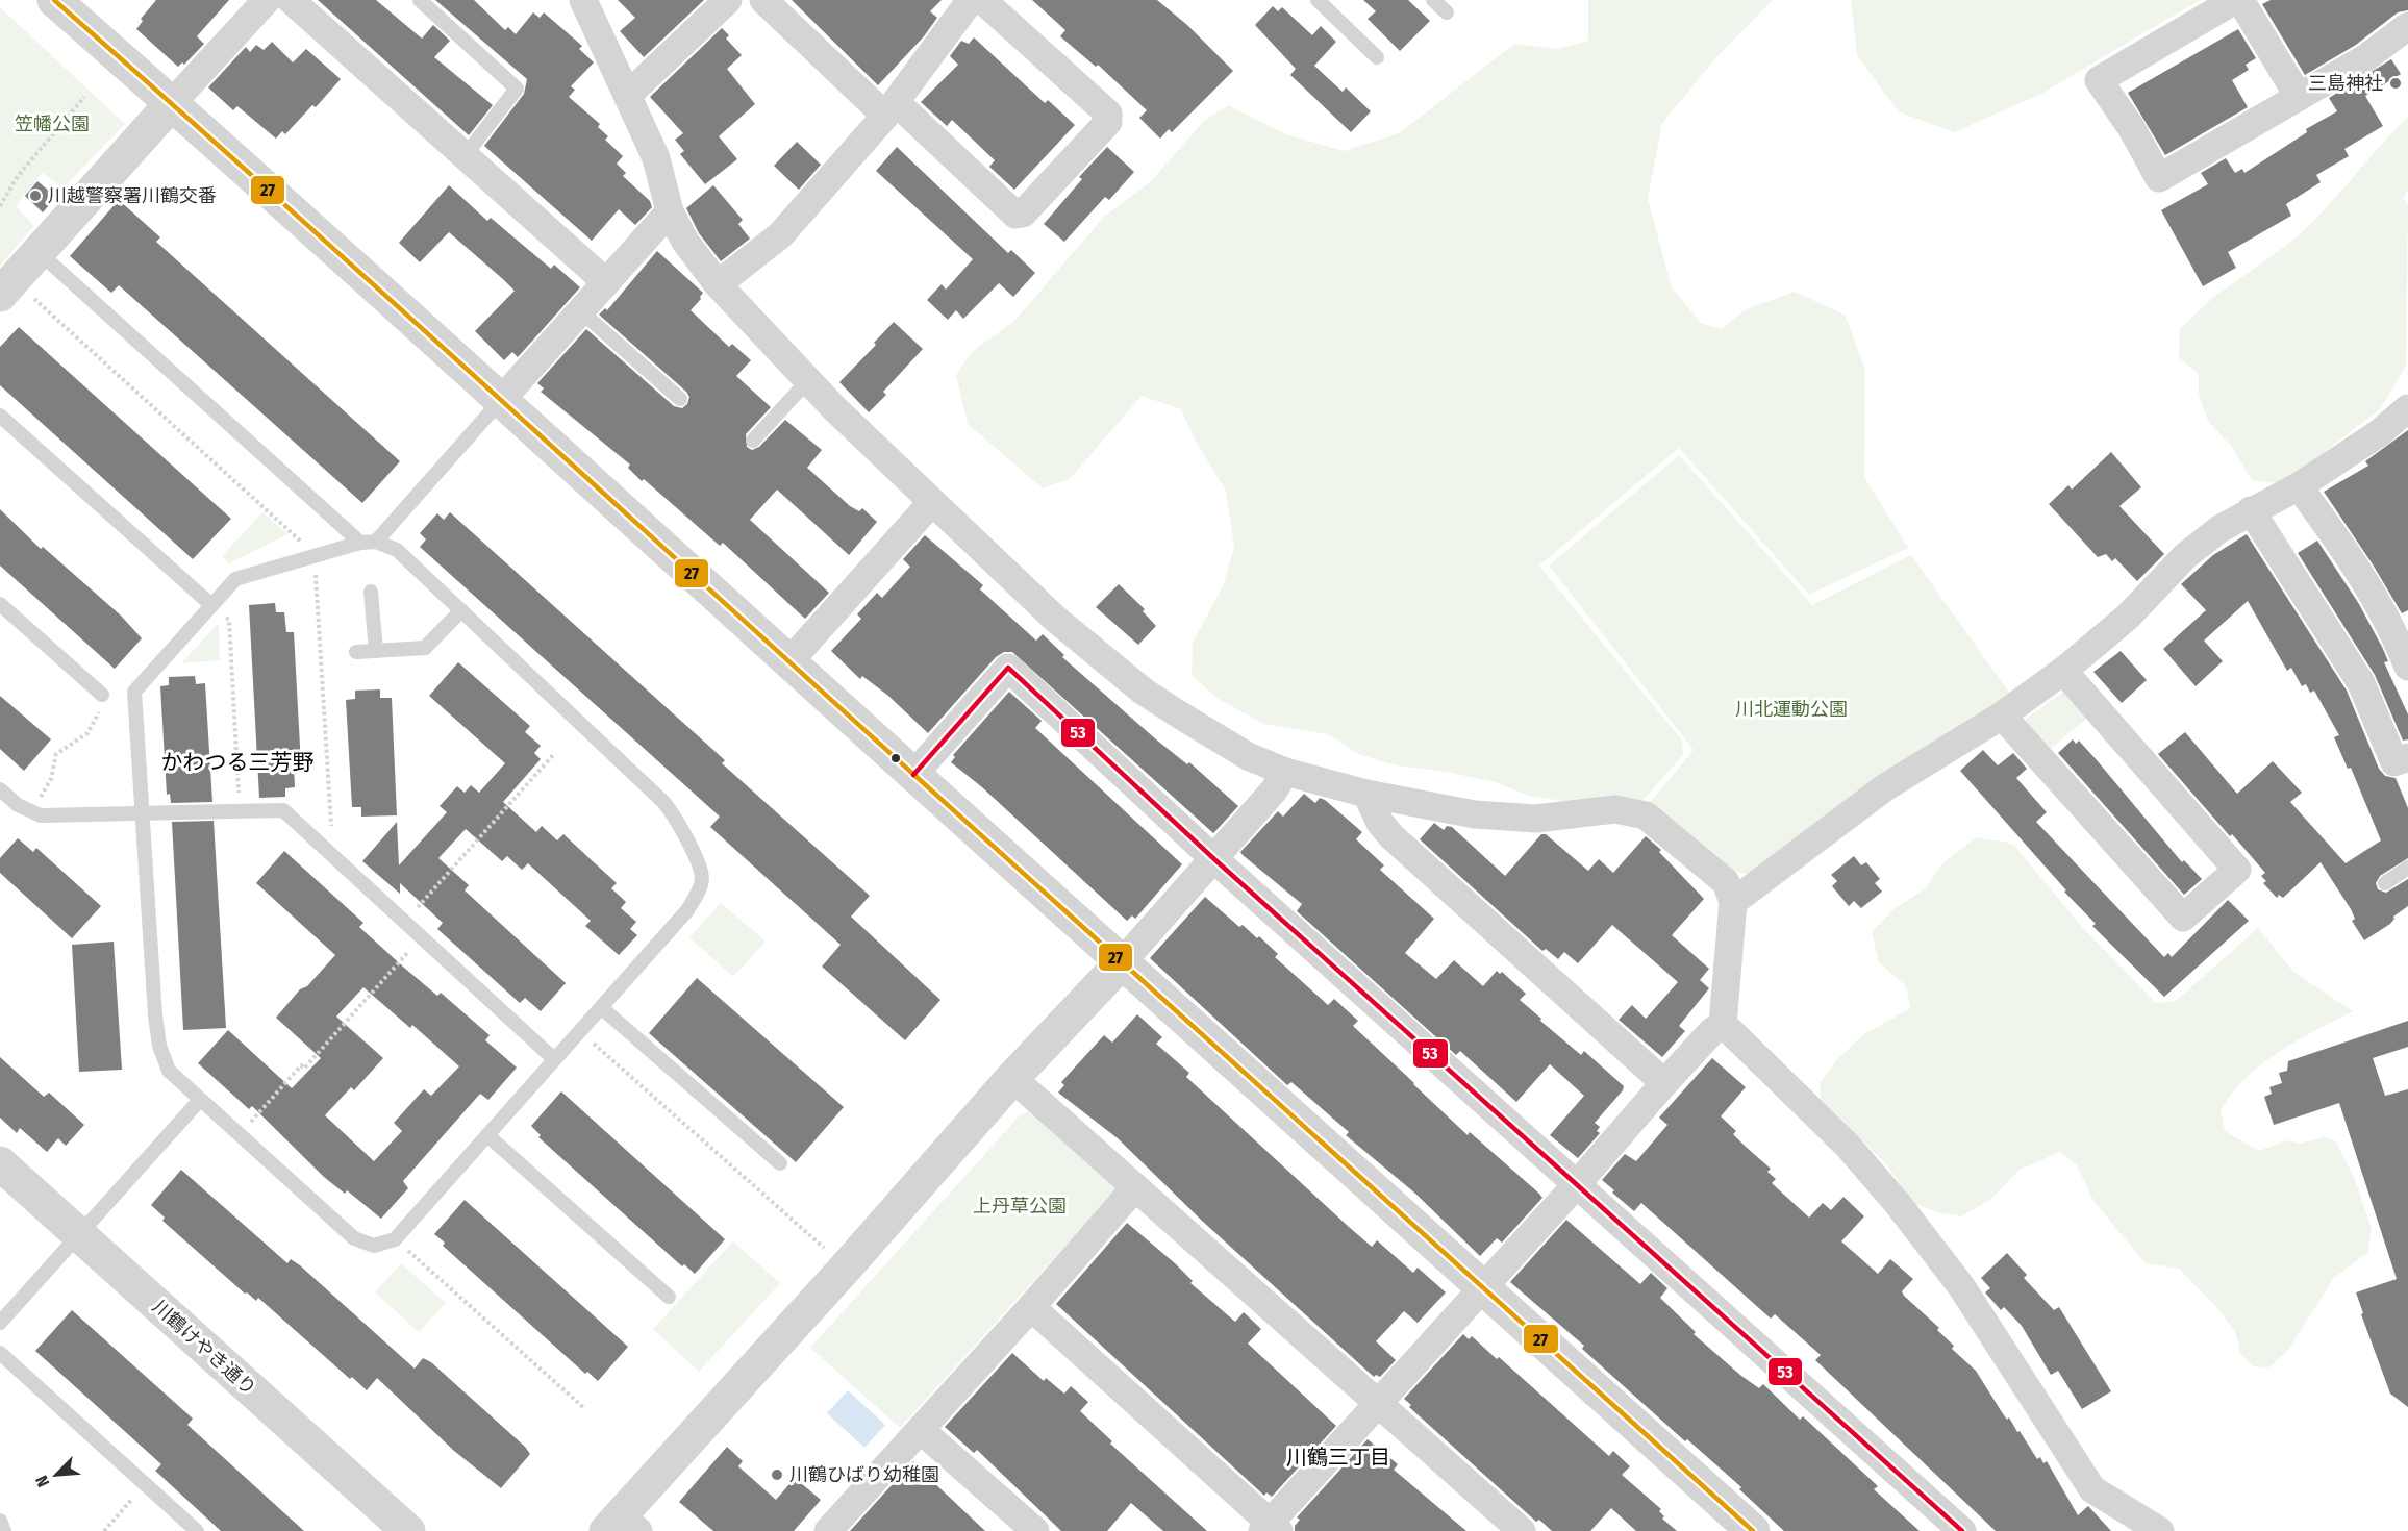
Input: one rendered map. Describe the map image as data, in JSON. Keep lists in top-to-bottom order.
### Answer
{
  "streets": {
    "street": ["川鶴けやき通り"]
  },
  "districts": ["かわつる三芳野", "川鶴三丁目"],
  "parks": ["笠幡公園", "川北運動公園", "上丹草公園"],
  "places": ["三島神社", "川越警察署川鶴交番", "川鶴ひばり幼稚園"],
  "lines": ["transit line 27", "transit line 53"],
  "north": "bottom left"
}
